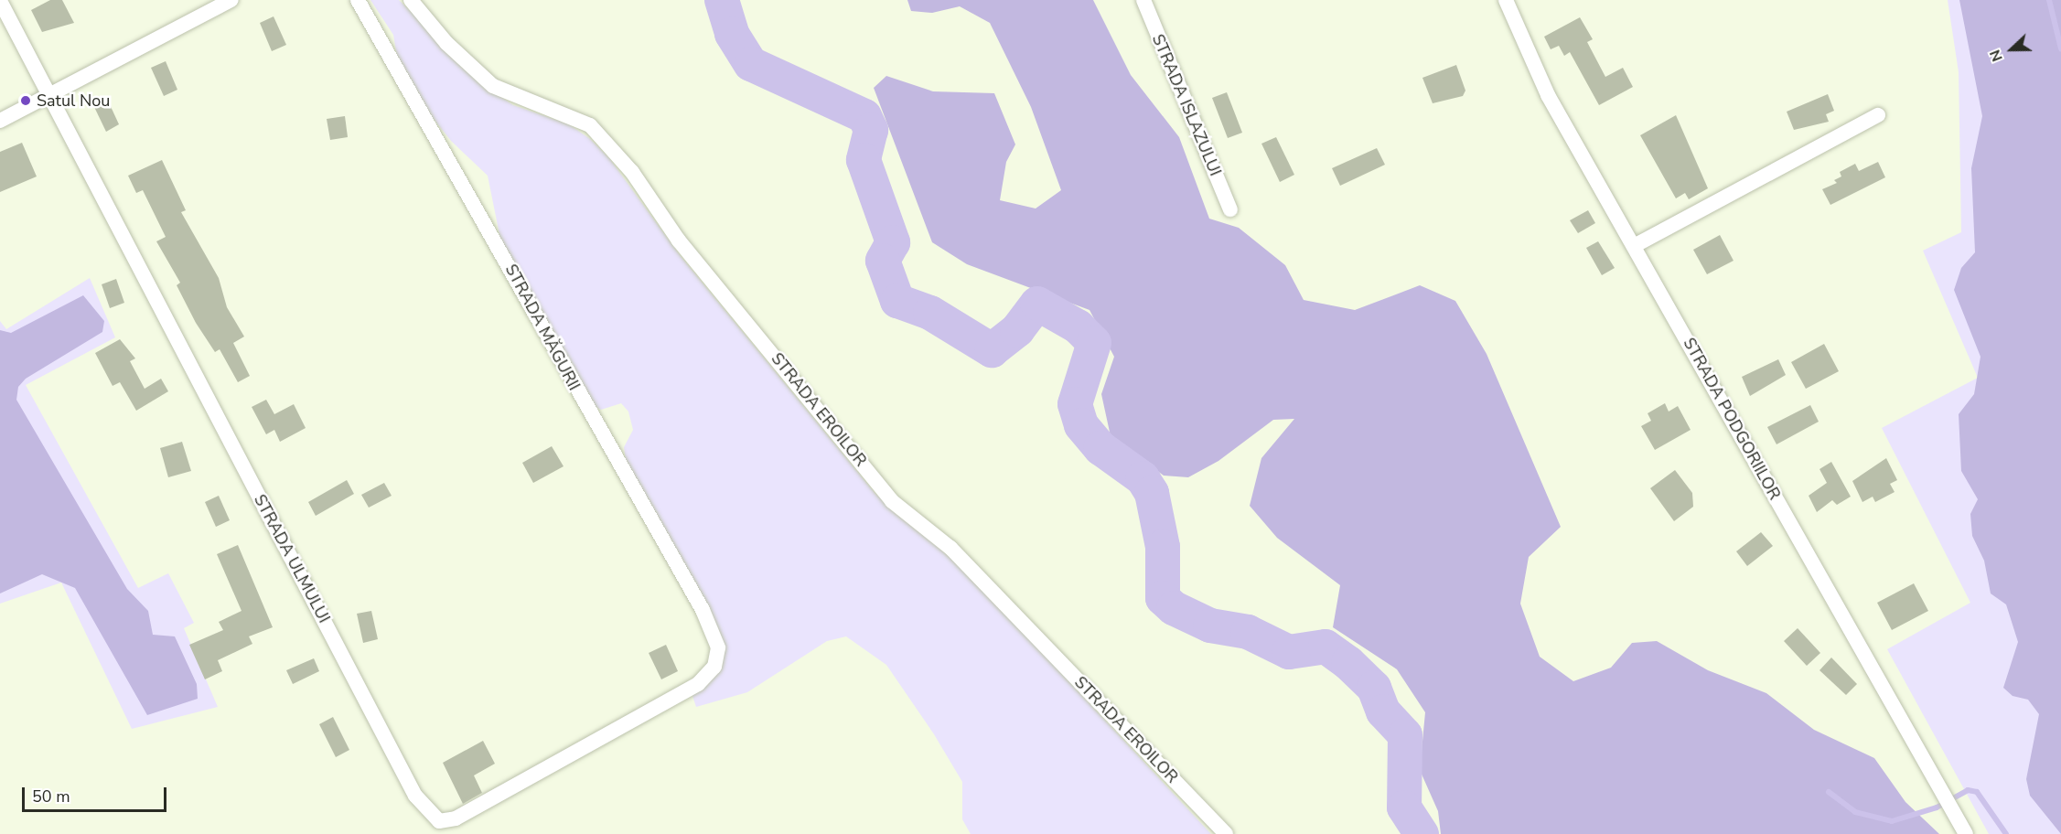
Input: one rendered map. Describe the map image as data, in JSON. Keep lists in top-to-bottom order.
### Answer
{
  "streets": {
    "street": [
      "STRADA ISLAZULUI",
      "STRADA MĂGURII",
      "STRADA EROILOR",
      "STRADA PODGORIILOR",
      "STRADA ULMULUI"
    ]
  },
  "crossings": [
    ["STRADA MĂGURII", "STRADA ULMULUI"]
  ],
  "places": ["Satul Nou"],
  "scale_bar": "50 m",
  "north": "left"
}
